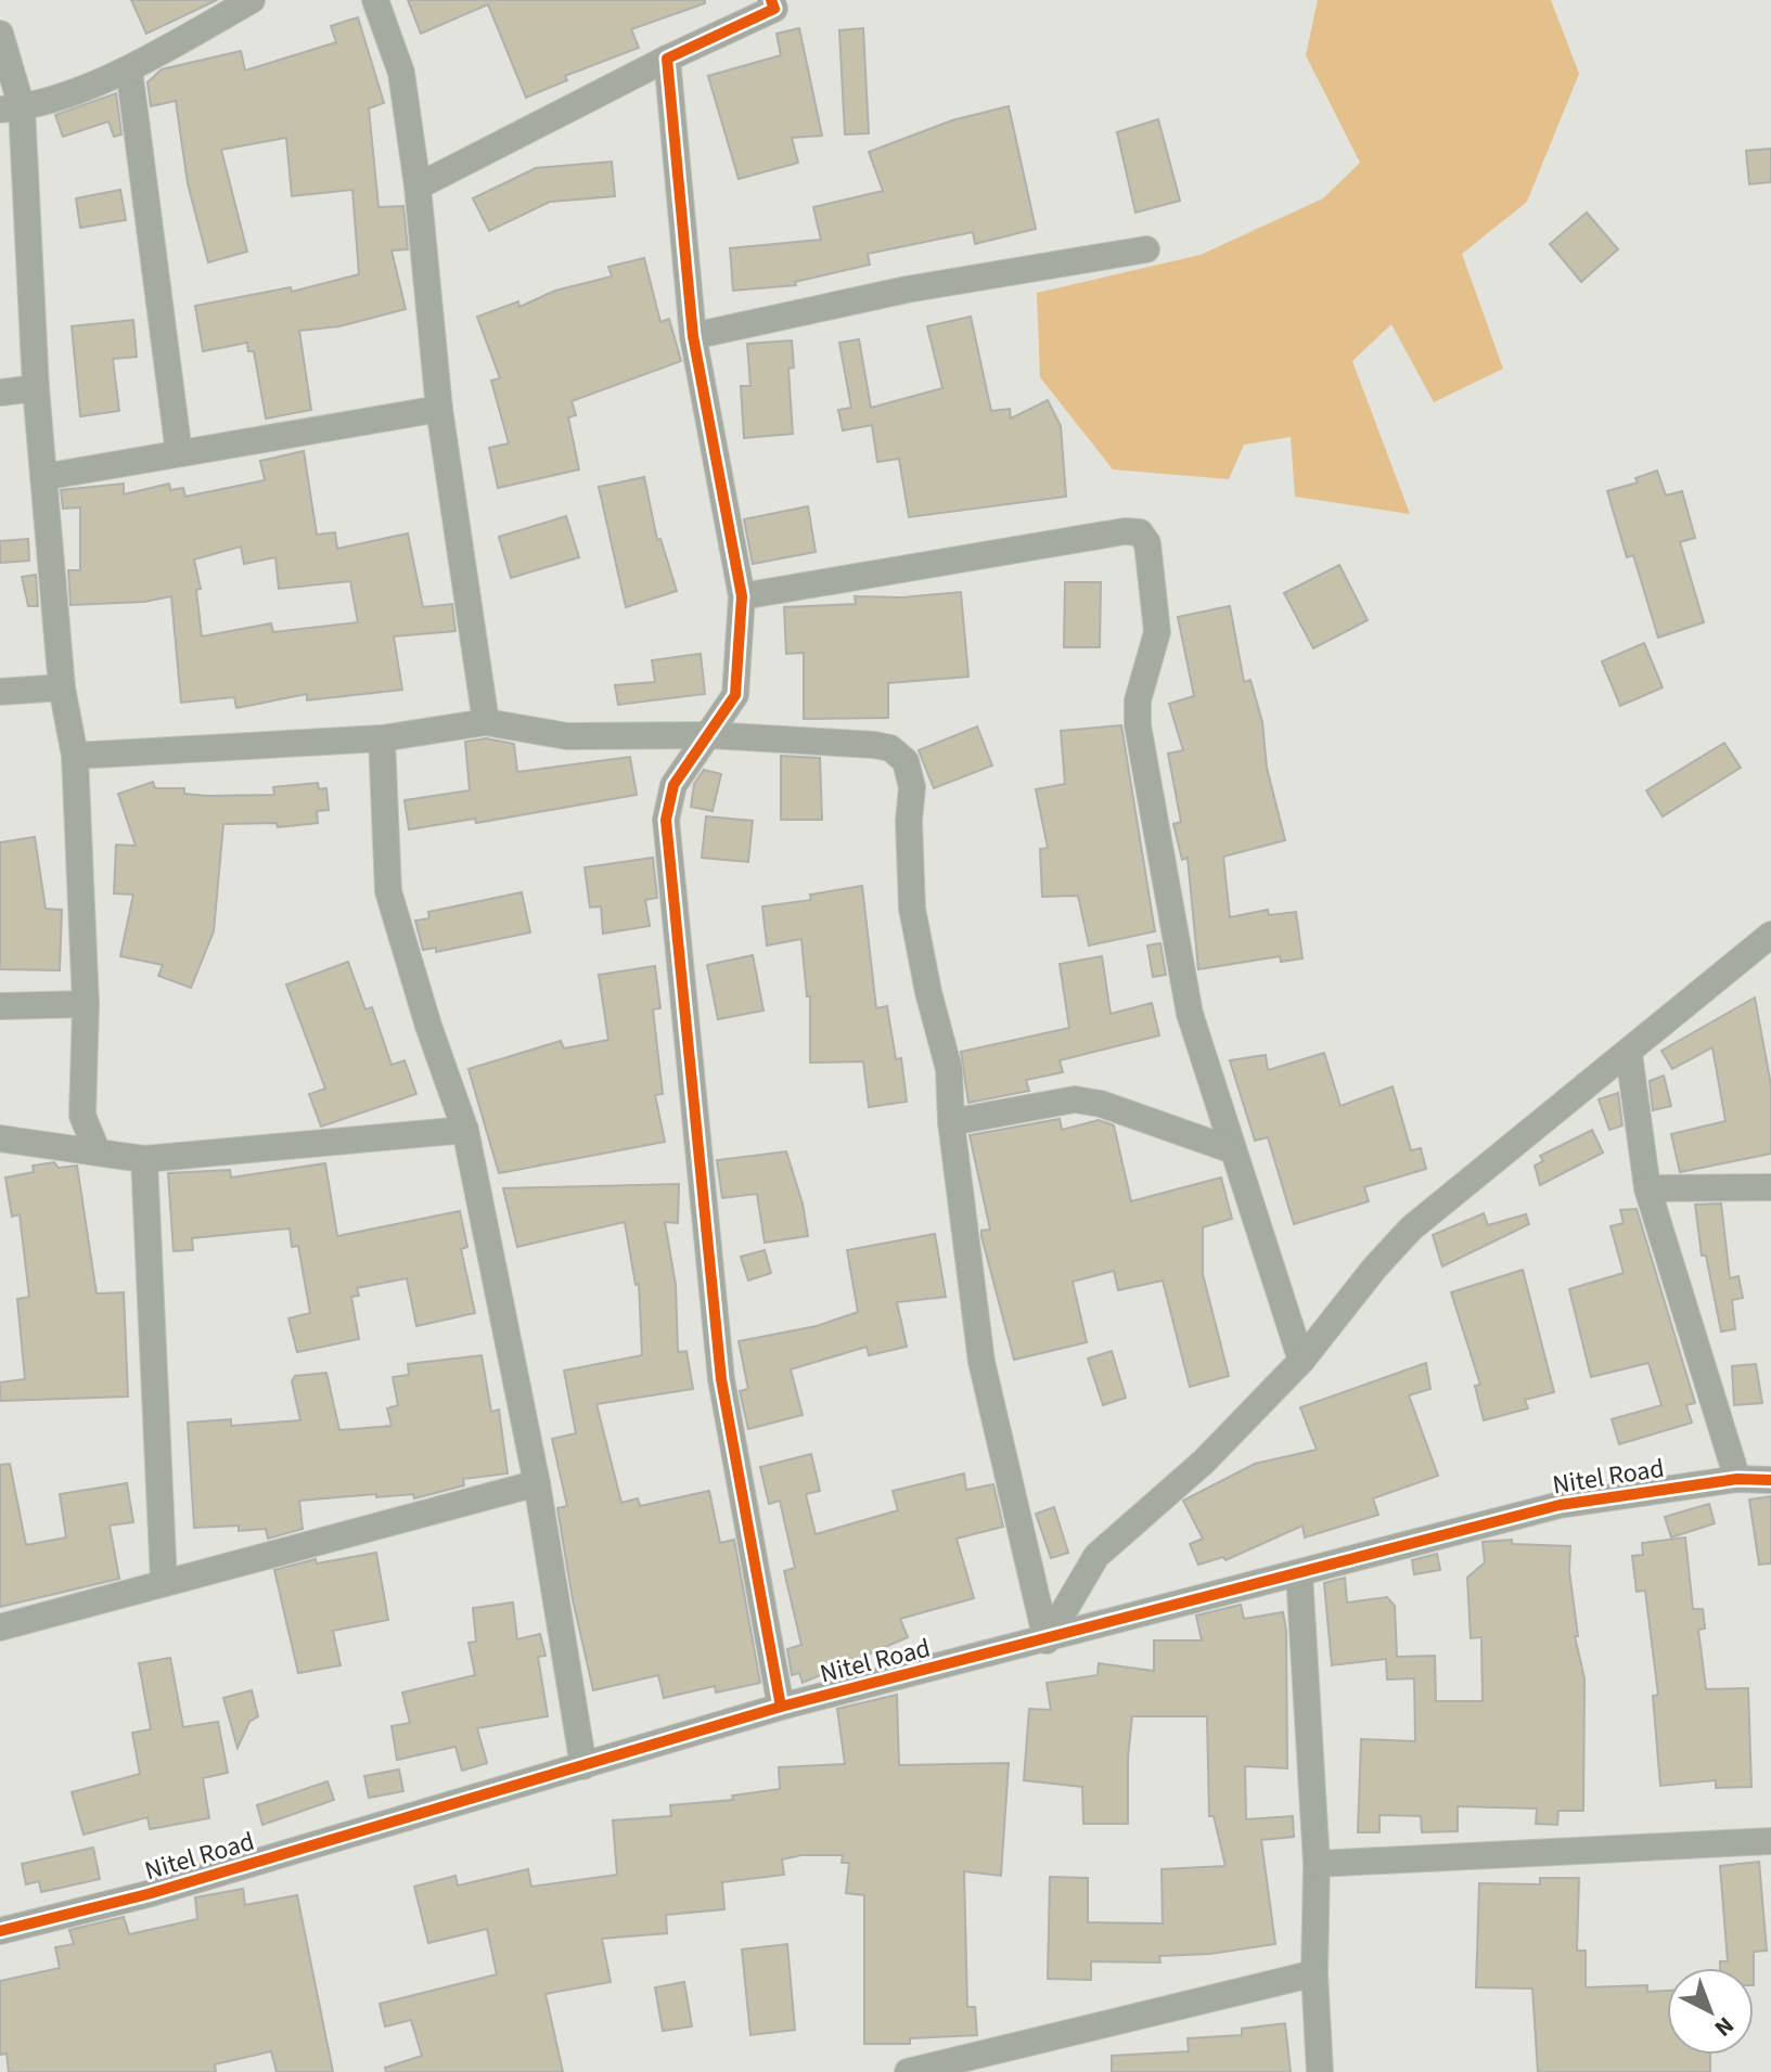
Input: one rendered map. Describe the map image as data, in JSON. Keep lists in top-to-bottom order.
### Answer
{
  "streets": {
    "street": ["Nitel Road"]
  },
  "north": "bottom right"
}
